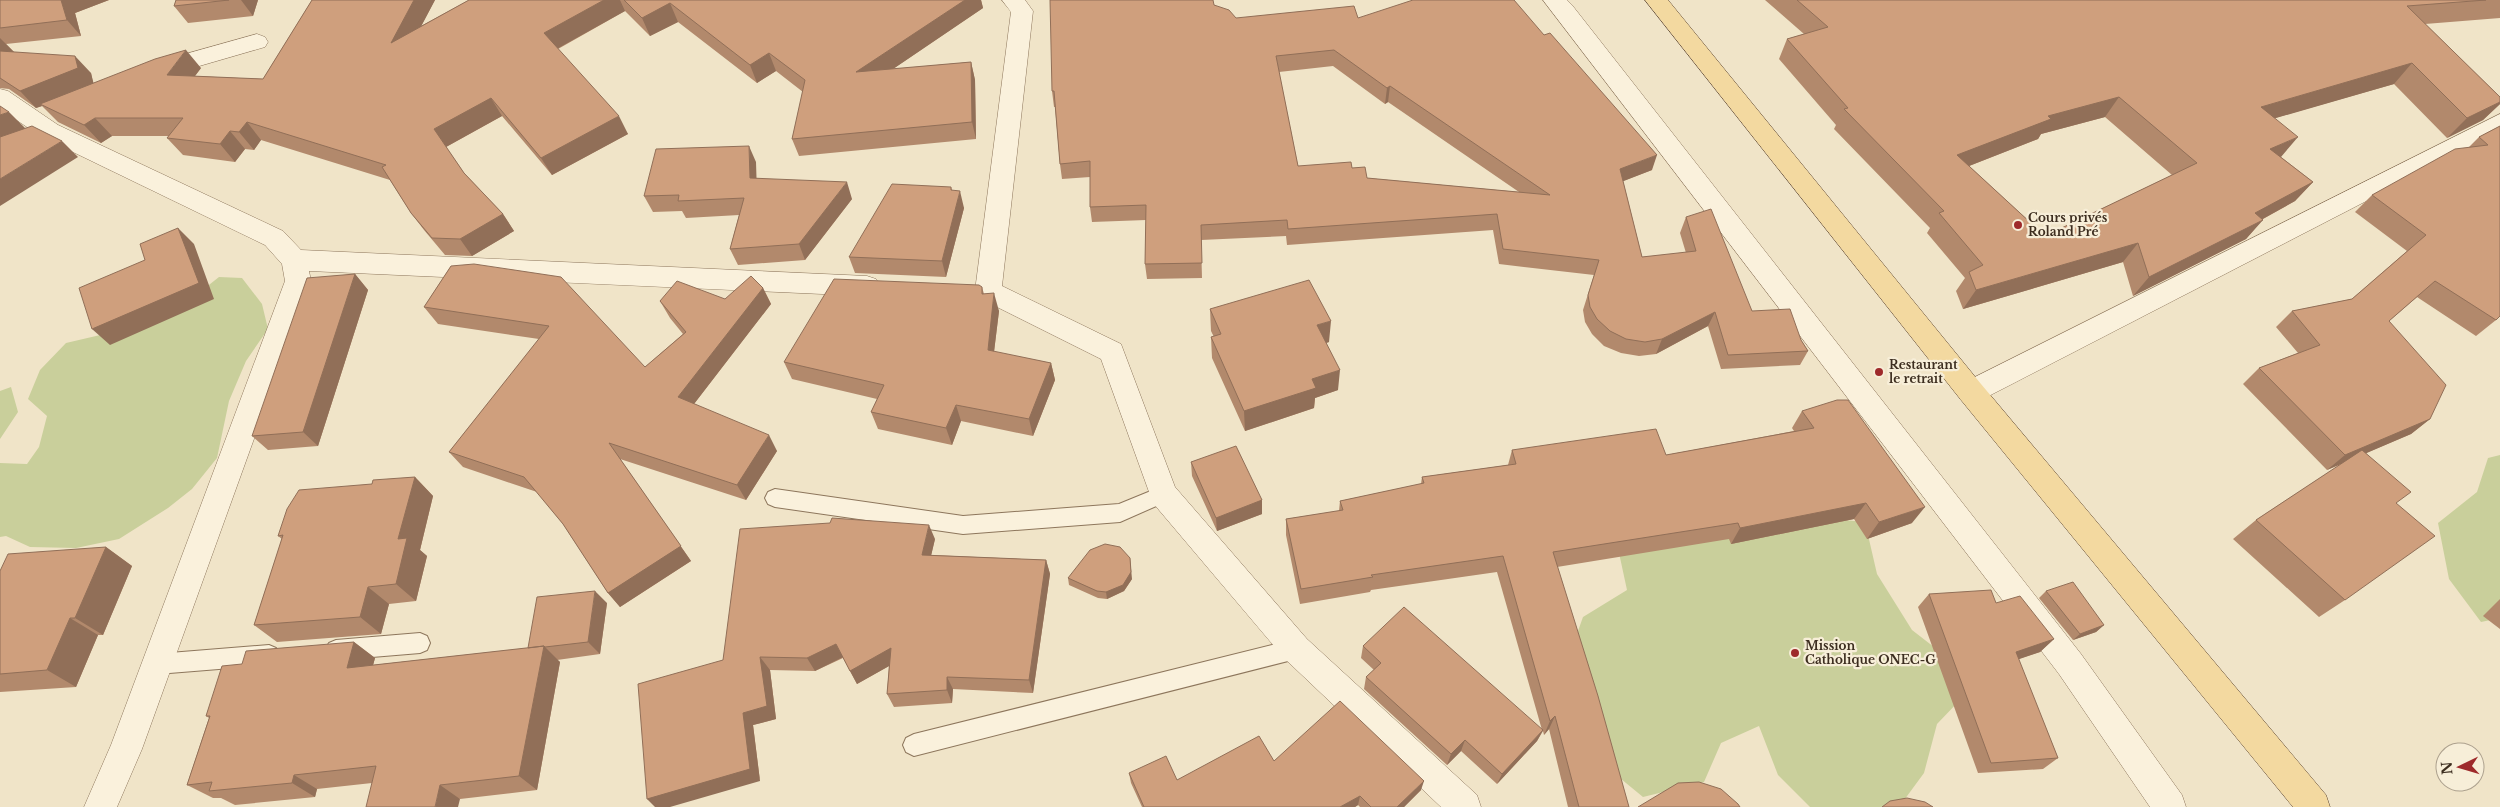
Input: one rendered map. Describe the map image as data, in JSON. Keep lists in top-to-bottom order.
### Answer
{
  "places": ["Cours privés Roland Pré", "Restaurant le retrait", "Mission Catholique ONEC-G"],
  "north": "left"
}
